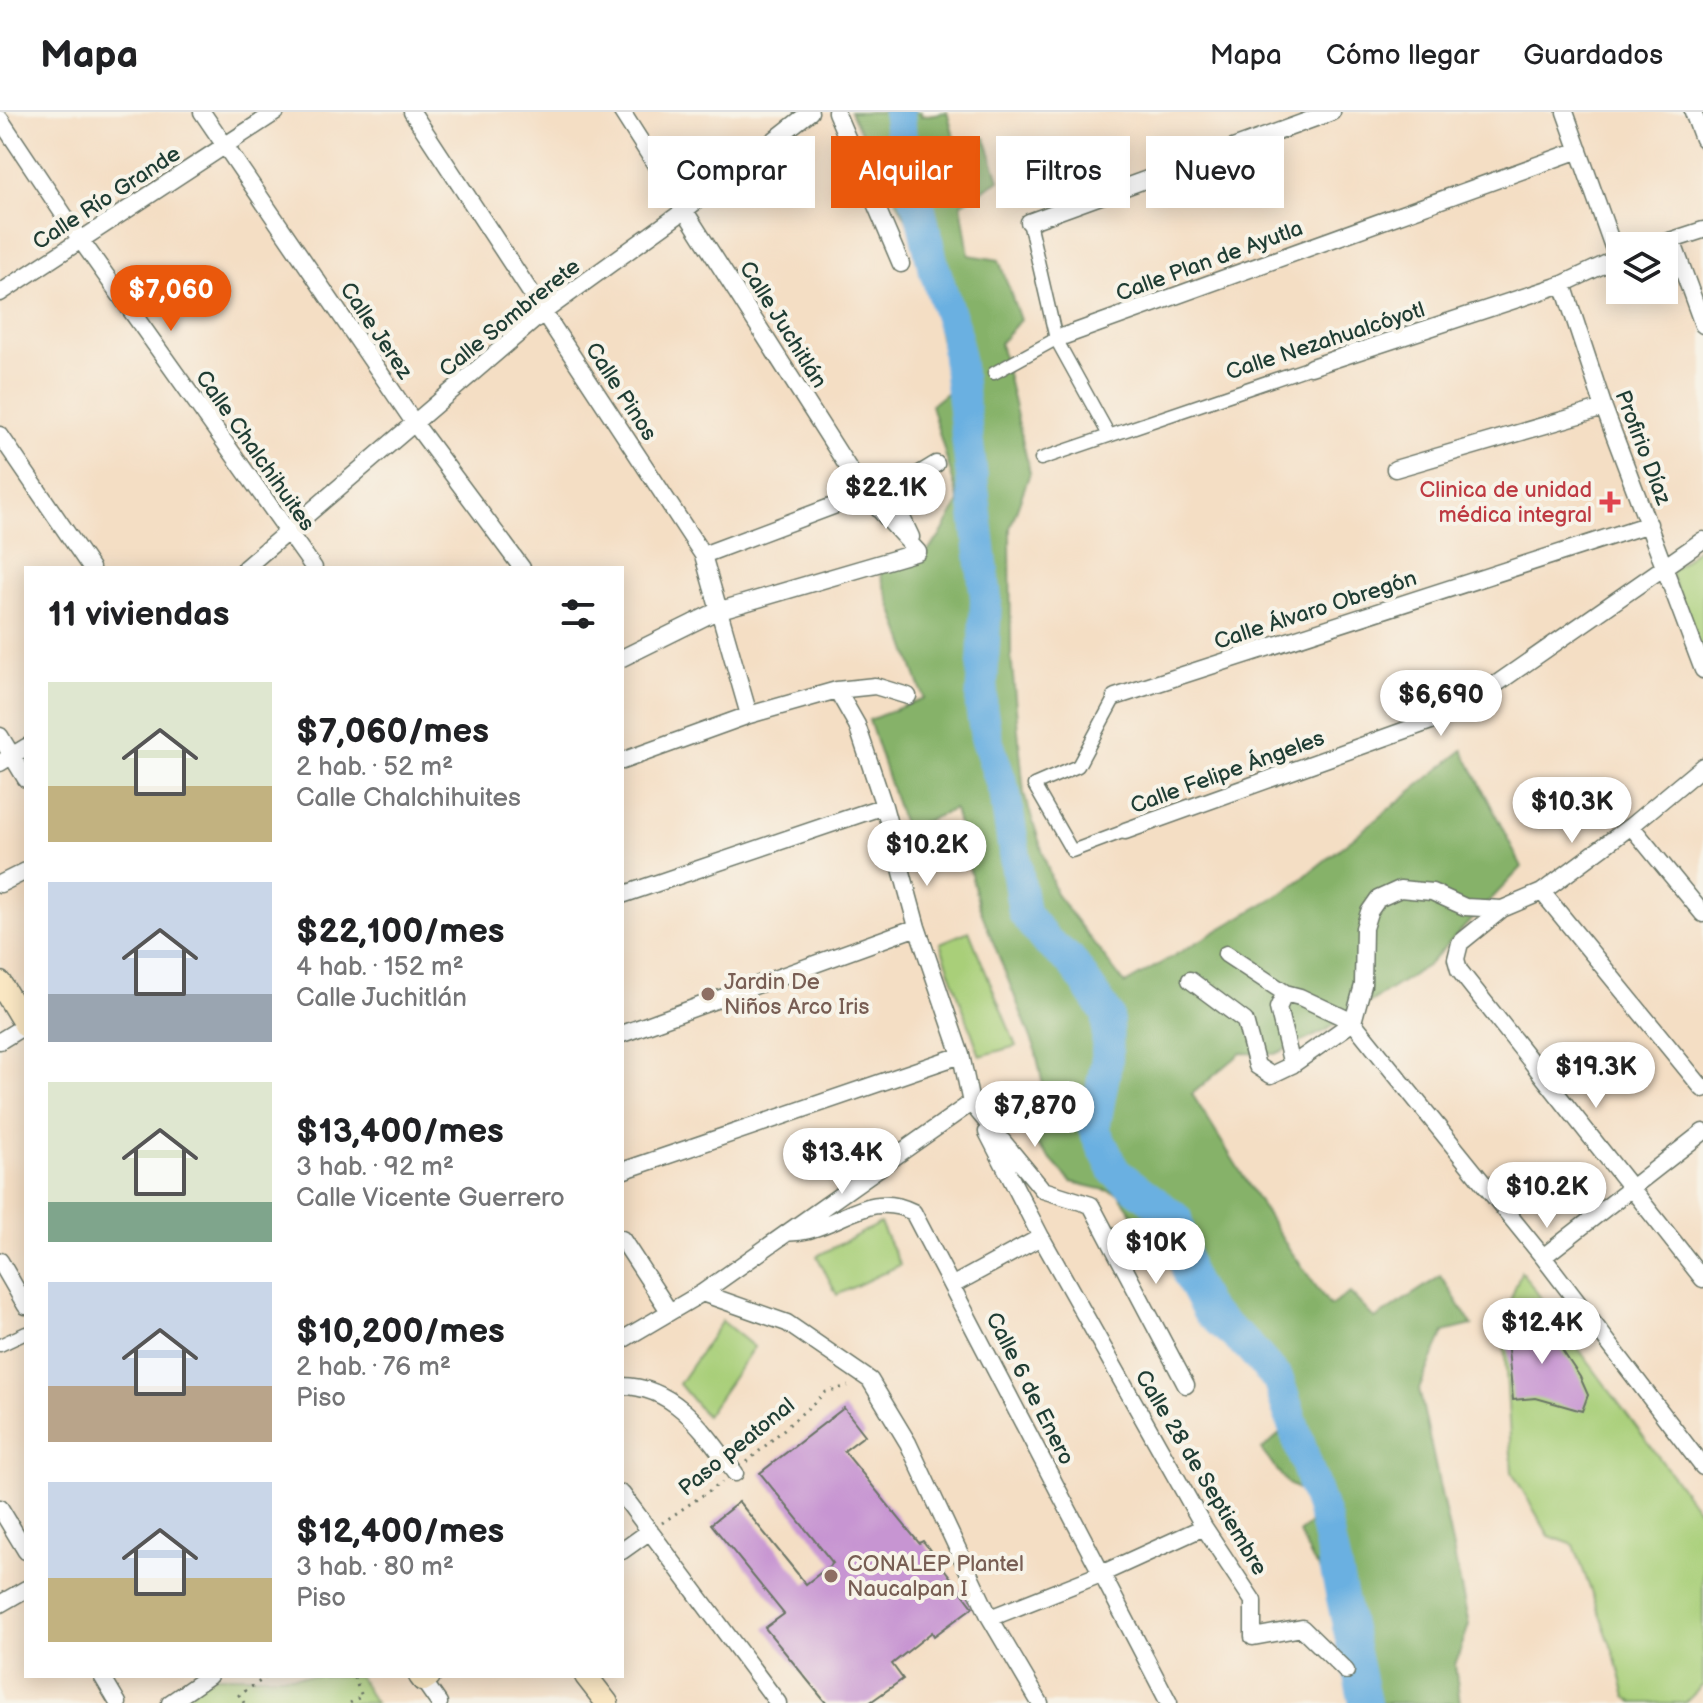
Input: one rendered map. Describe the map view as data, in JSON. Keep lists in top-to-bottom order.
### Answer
{
  "streets": {
    "street": [
      "Calle Río Grande",
      "Calle Plan de Ayutla",
      "Calle Sombrerete",
      "Calle Juchitlán",
      "Calle Jerez",
      "Calle Nezahualcóyotl",
      "Calle Pinos",
      "Profirio Díaz",
      "Calle Chalchihuites",
      "Calle Álvaro Obregón",
      "Calle Felipe Ángeles",
      "Calle 6 de Enero",
      "Calle 28 de Septiembre"
    ],
    "path": ["Paso peatonal"]
  },
  "crossings": [
    ["Calle Río Grande", "Calle Jerez"],
    ["Calle Río Grande", "Calle Chalchihuites"],
    ["Calle Sombrerete", "Calle Juchitlán"],
    ["Calle Sombrerete", "Calle Jerez"],
    ["Calle Sombrerete", "Calle Pinos"],
    ["Calle Sombrerete", "Calle Chalchihuites"],
    ["Calle Nezahualcóyotl", "Profirio Díaz"],
    ["Profirio Díaz", "Calle Álvaro Obregón"],
    ["Profirio Díaz", "Calle Felipe Ángeles"],
    ["Calle Álvaro Obregón", "Calle Felipe Ángeles"]
  ],
  "places": {
    "health": ["Clinica de unidad médica integral"],
    "other": ["Jardin De Niños Arco Iris", "CONALEP Plantel Naucalpan I"]
  },
  "page": {
    "header": "Mapa",
    "nav": ["Mapa", "Cómo llegar", "Guardados"],
    "chip": [
      "Comprar",
      "Alquilar",
      "Filtros",
      "Nuevo"
    ],
    "price": [
      "$7,060",
      "$22.1K",
      "$6,690",
      "$10.3K",
      "$10.2K",
      "$19.3K",
      "$7,870",
      "$13.4K",
      "$10.2K",
      "$10K",
      "$12.4K"
    ],
    "heading": "11 viviendas",
    "list": [
      {
        "name": "$7,060/mes",
        "note": "2 hab. · 52 m² · Calle Chalchihuites"
      },
      {
        "name": "$22,100/mes",
        "note": "4 hab. · 152 m² · Calle Juchitlán"
      },
      {
        "name": "$13,400/mes",
        "note": "3 hab. · 92 m² · Calle Vicente Guerrero"
      },
      {
        "name": "$10,200/mes",
        "note": "2 hab. · 76 m² · Piso"
      },
      {
        "name": "$12,400/mes",
        "note": "3 hab. · 80 m² · Piso"
      }
    ]
  }
}
